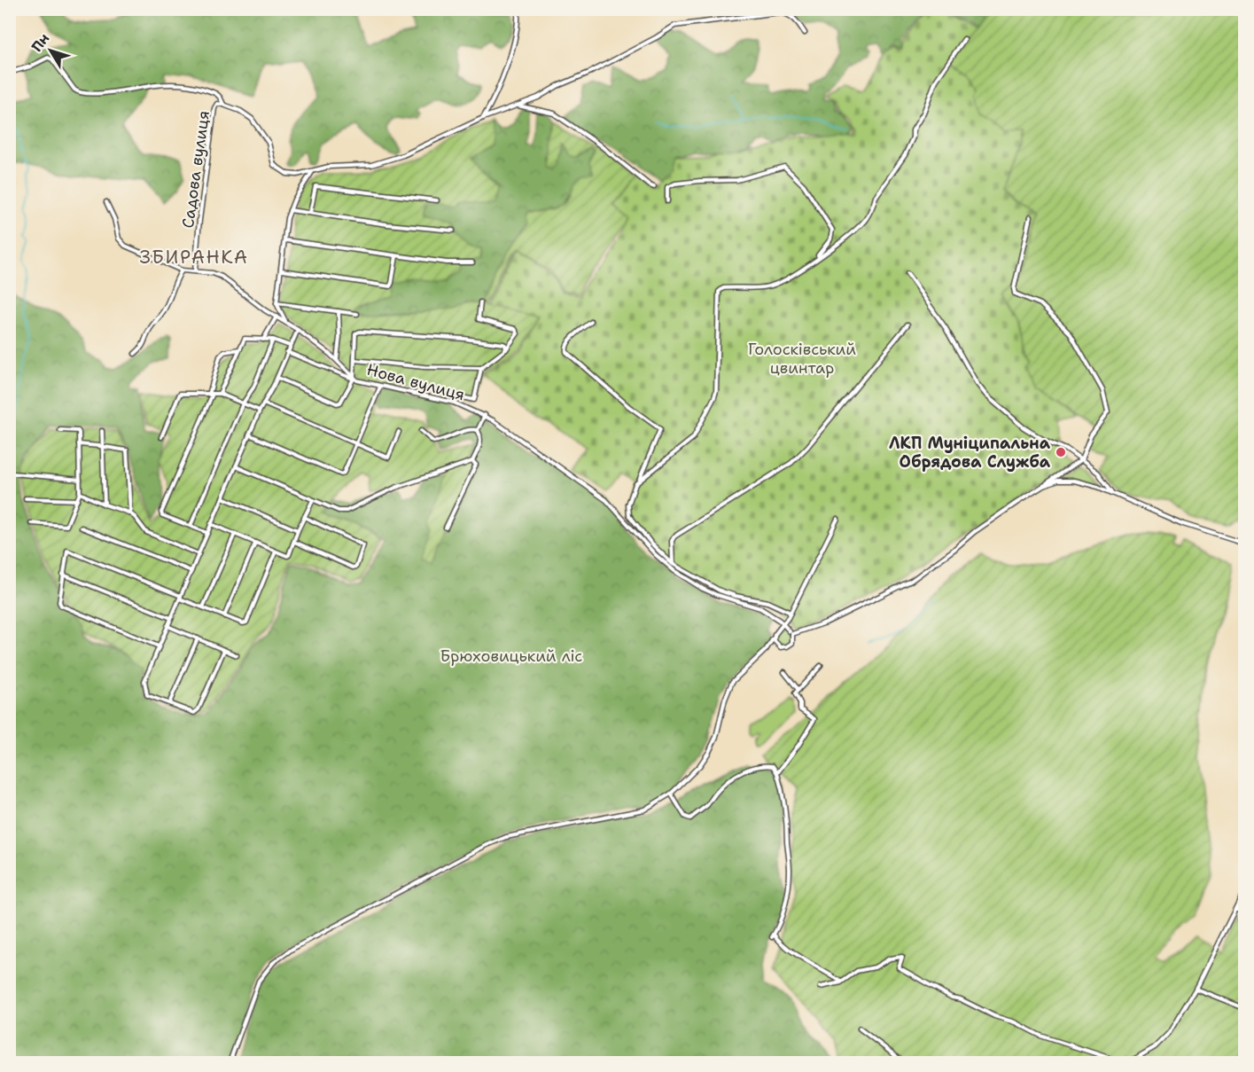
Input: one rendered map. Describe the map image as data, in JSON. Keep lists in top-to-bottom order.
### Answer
{
  "streets": {
    "street": ["Садова вулиця", "Нова вулиця"]
  },
  "crossings": [
    ["Садова вулиця", "Нова вулиця"]
  ],
  "districts": ["ЗБИРАНКА"],
  "parks": ["Голосківський цвинтар", "Брюховицький ліс"],
  "places": ["ЛКП Муніципальна Обрядова Служба"],
  "north": "top left"
}
